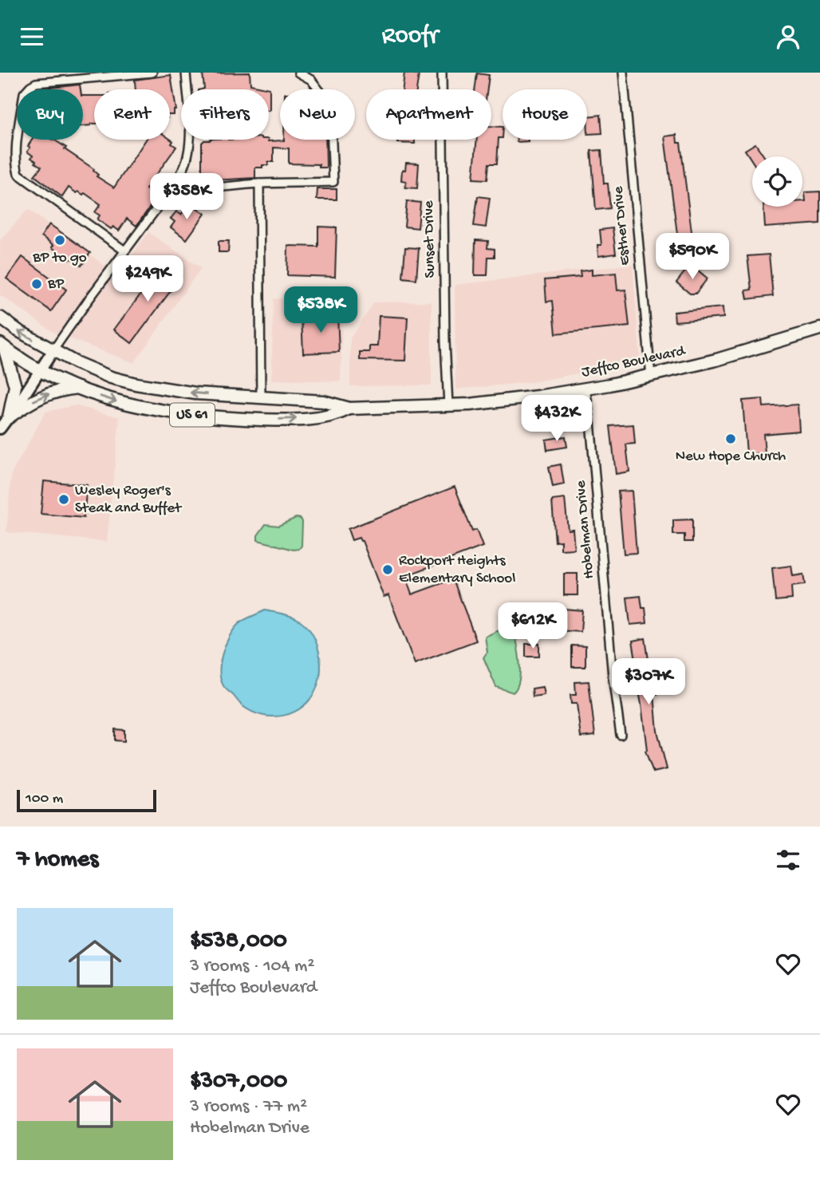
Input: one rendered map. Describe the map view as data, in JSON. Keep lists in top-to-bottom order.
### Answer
{
  "streets": {
    "main road": ["Jeffco Boulevard", "US 61"],
    "street": ["Esther Drive", "Sunset Drive", "Hobelman Drive"]
  },
  "crossings": [
    ["Esther Drive", "Jeffco Boulevard"],
    ["Sunset Drive", "Jeffco Boulevard"],
    ["Jeffco Boulevard", "Hobelman Drive"]
  ],
  "places": [
    "BP to go",
    "BP",
    "New Hope Church",
    "Wesley Roger's Steak and Buffet",
    "Rockport Heights Elementary School"
  ],
  "scale_bar": "100 m",
  "page": {
    "header": "Roofr",
    "chip": [
      "Buy",
      "Rent",
      "Filters",
      "New",
      "Apartment",
      "House"
    ],
    "price": [
      "$358K",
      "$590K",
      "$249K",
      "$538K",
      "$432K",
      "$612K",
      "$307K"
    ],
    "scale": "100 m",
    "heading": "7 homes",
    "list": [
      {
        "name": "$538,000",
        "note": "3 rooms · 104 m² · Jeffco Boulevard"
      },
      {
        "name": "$307,000",
        "note": "3 rooms · 77 m² · Hobelman Drive"
      }
    ]
  }
}
